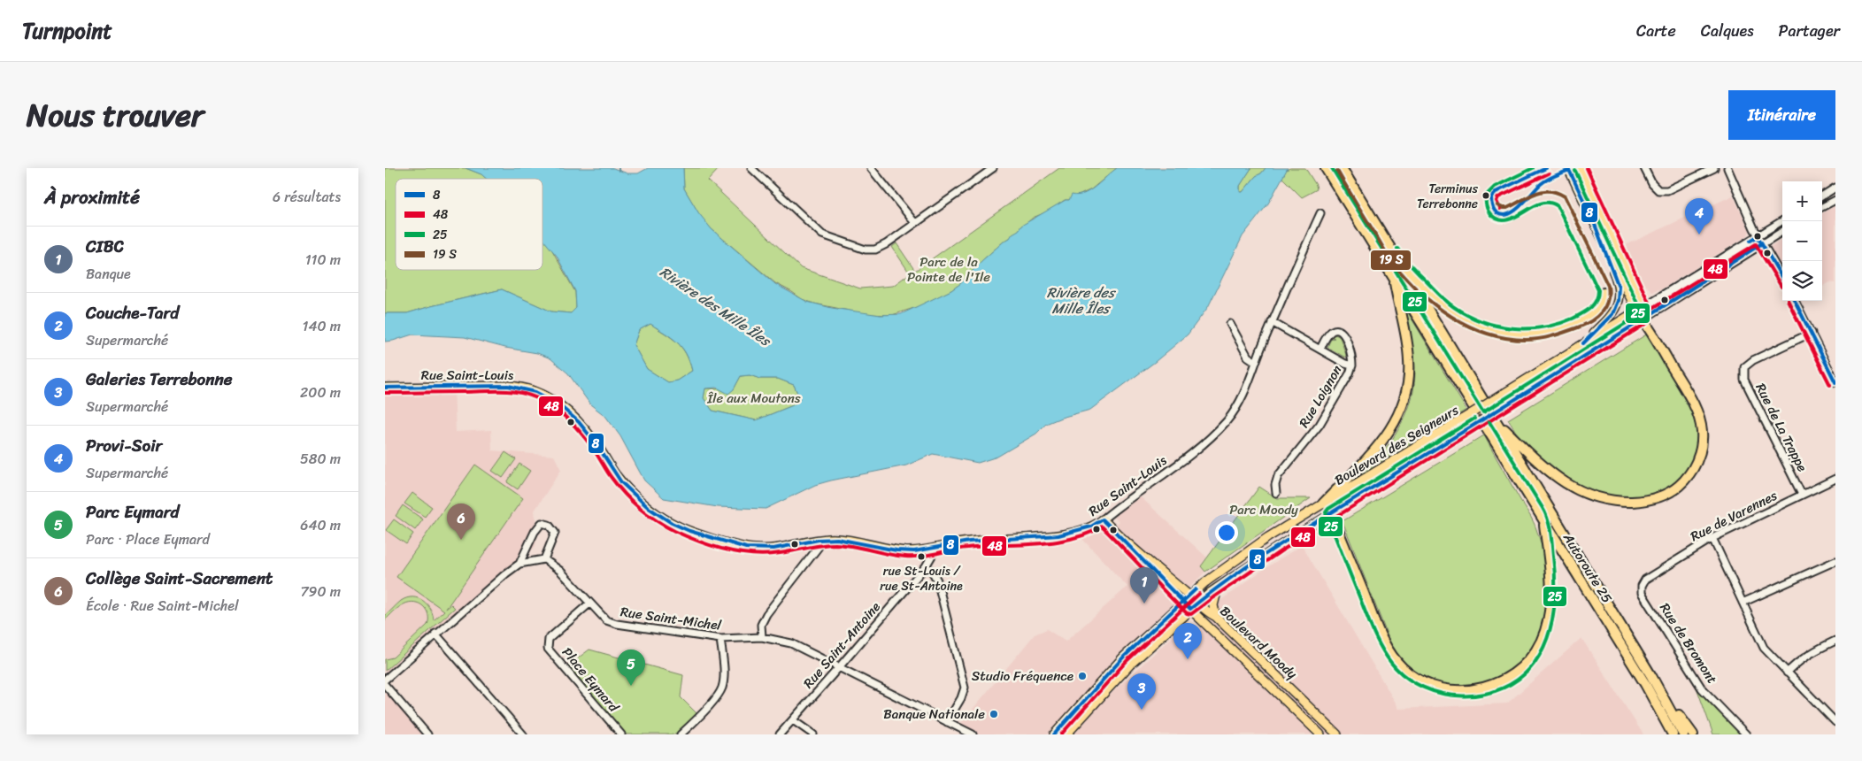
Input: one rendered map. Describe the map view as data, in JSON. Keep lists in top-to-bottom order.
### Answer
{
  "streets": {
    "highway": ["Autoroute 25"],
    "main road": ["Rue Saint-Louis", "Boulevard des Seigneurs", "Boulevard Moody"],
    "street": [
      "Rue Loignon",
      "Rue de La Trappe",
      "Rue de Varennes",
      "Rue Saint-Michel",
      "Rue de Bromont",
      "Rue Saint-Antoine",
      "Place Eymard"
    ]
  },
  "crossings": [
    ["Rue Saint-Louis", "Rue Loignon"],
    ["Rue Saint-Louis", "Boulevard Moody"],
    ["Rue Saint-Louis", "Rue Saint-Antoine"],
    ["Rue de La Trappe", "Rue de Varennes"],
    ["Boulevard des Seigneurs", "Boulevard Moody"],
    ["Rue de Varennes", "Rue de Bromont"],
    ["Rue Saint-Michel", "Rue Saint-Antoine"],
    ["Rue Saint-Michel", "Place Eymard"]
  ],
  "water": ["Rivière des Mille Îles"],
  "parks": ["Parc de la Pointe de l'Ile", "Île aux Moutons", "Parc Moody"],
  "places": [
    "Terminus Terrebonne",
    "rue St-Louis / rue St-Antoine",
    "Studio Fréquence",
    "Banque Nationale"
  ],
  "lines": ["transit line 8", "transit line 48", "transit line 25"],
  "legend": [
    "8",
    "48",
    "25",
    "19 S"
  ],
  "page": {
    "header": "Turnpoint",
    "nav": ["Carte", "Calques", "Partager"],
    "title": "Nous trouver",
    "buttons": "Itinéraire",
    "heading": ["À proximité", "6 résultats"],
    "map_buttons": ["+", "−"],
    "pins": [
      "4",
      "6",
      "1",
      "2",
      "5",
      "3"
    ],
    "list": [
      {
        "mark": "1",
        "name": "CIBC",
        "note": "Banque",
        "value": "110 m"
      },
      {
        "mark": "2",
        "name": "Couche-Tard",
        "note": "Supermarché",
        "value": "140 m"
      },
      {
        "mark": "3",
        "name": "Galeries Terrebonne",
        "note": "Supermarché",
        "value": "200 m"
      },
      {
        "mark": "4",
        "name": "Provi-Soir",
        "note": "Supermarché",
        "value": "580 m"
      },
      {
        "mark": "5",
        "name": "Parc Eymard",
        "note": "Parc · Place Eymard",
        "value": "640 m"
      },
      {
        "mark": "6",
        "name": "Collège Saint-Sacrement",
        "note": "École · Rue Saint-Michel",
        "value": "790 m"
      }
    ]
  }
}
